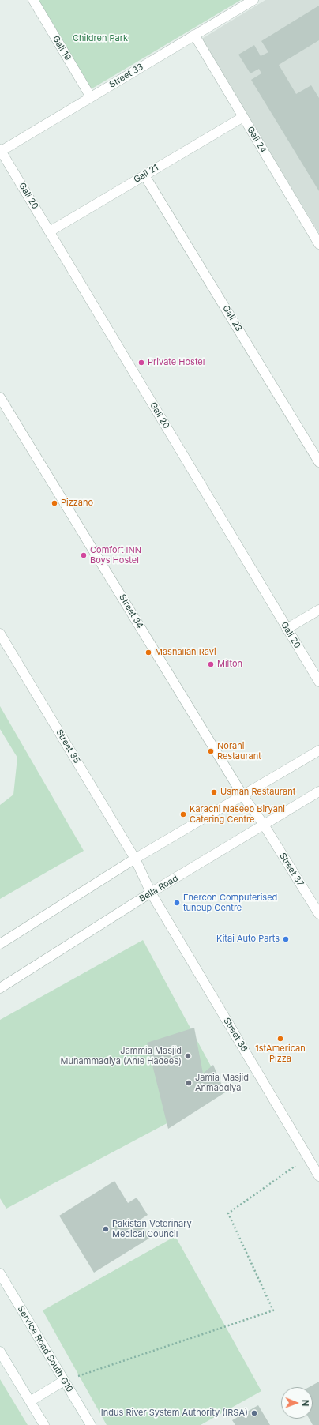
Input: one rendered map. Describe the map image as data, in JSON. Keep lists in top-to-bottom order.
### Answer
{
  "streets": {
    "street": [
      "Gali 19",
      "Street 33",
      "Gali 24",
      "Gali 21",
      "Gali 20",
      "Gali 23",
      "Street 34",
      "Street 35",
      "Street 37",
      "Bella Road",
      "Street 36",
      "Service Road South G10"
    ]
  },
  "crossings": [
    ["Gali 19", "Street 33"],
    ["Street 33", "Gali 24"],
    ["Street 33", "Gali 20"],
    ["Gali 24", "Gali 21"],
    ["Gali 21", "Gali 20"],
    ["Gali 21", "Gali 23"],
    ["Street 34", "Street 37"],
    ["Street 34", "Bella Road"],
    ["Street 35", "Bella Road"],
    ["Street 35", "Street 36"],
    ["Street 37", "Bella Road"],
    ["Bella Road", "Street 36"]
  ],
  "parks": ["Children Park"],
  "places": [
    "Private Hostel",
    "Pizzano",
    "Comfort INN Boys Hostel",
    "Mashallah Ravi",
    "Milton",
    "Norani Restaurant",
    "Usman Restaurant",
    "Karachi Naseeb Biryani Catering Centre",
    "Enercon Computerised tuneup Centre",
    "Kitai Auto Parts",
    "1stAmerican Pizza",
    "Jammia Masjid Muhammadiya (Ahle Hadees)",
    "Jamia Masjid Ahmaddiya",
    "Pakistan Veterinary Medical Council",
    "Indus River System Authority (IRSA)"
  ],
  "north": "right"
}
